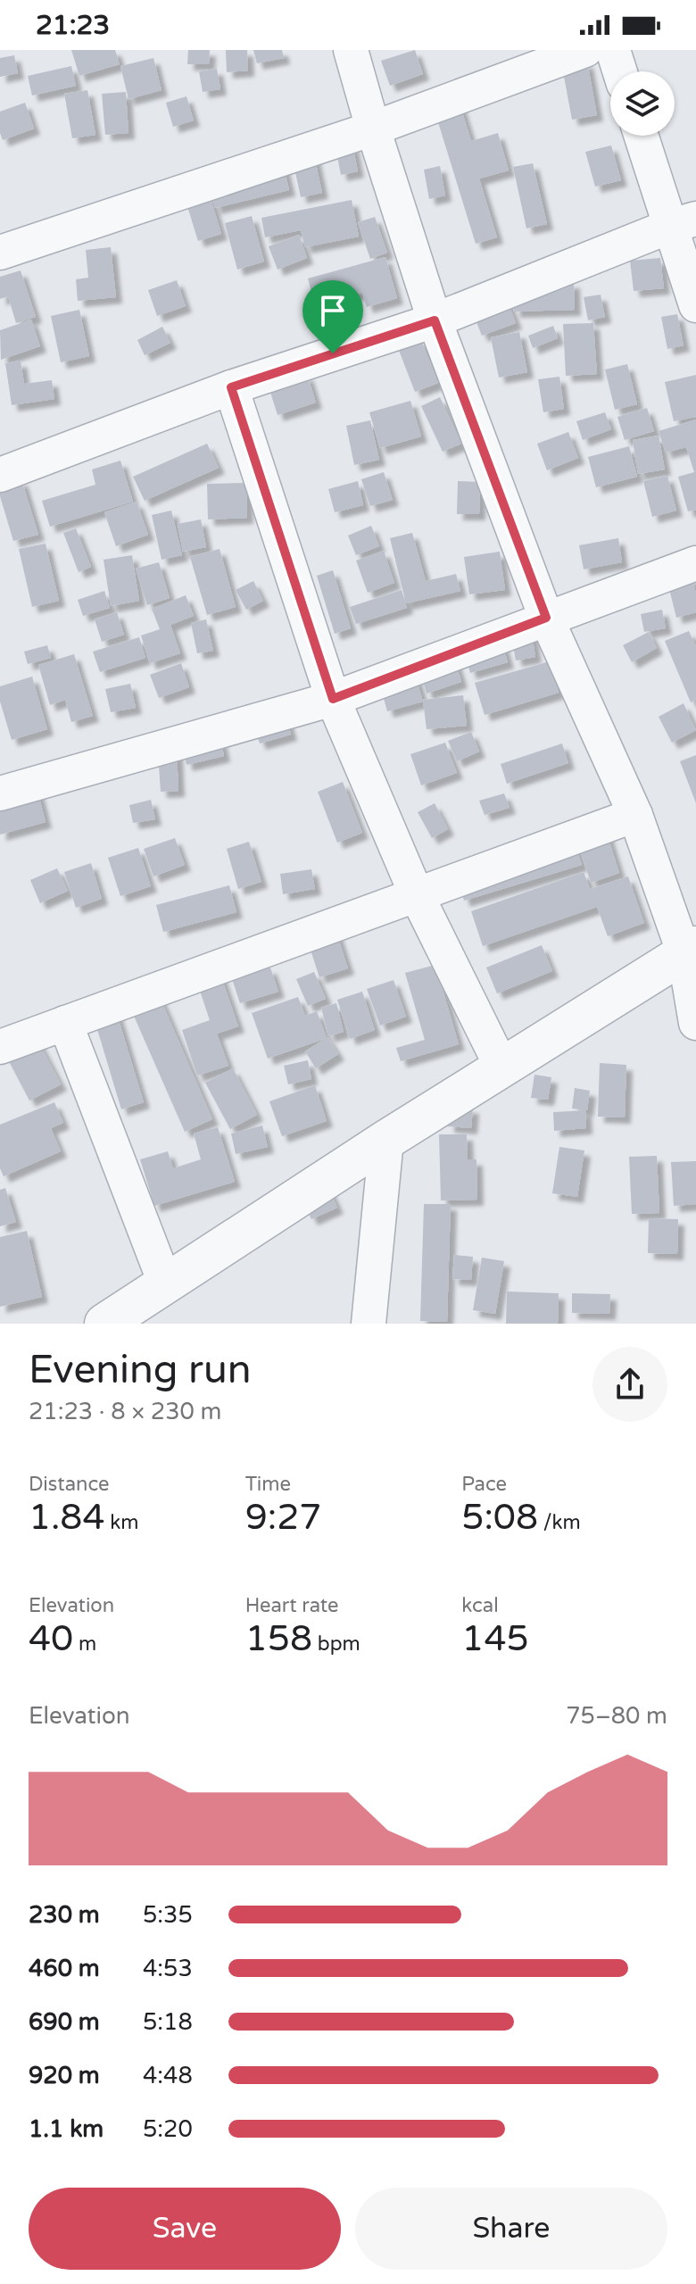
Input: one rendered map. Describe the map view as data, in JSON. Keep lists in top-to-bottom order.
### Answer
{
  "page": {
    "status": "21:23",
    "heading": ["Evening run", "21:23 · 8 × 230 m"],
    "stats": [
      ["Distance", "1.84 km"],
      ["Time", "9:27"],
      ["Pace", "5:08 /km"],
      ["Elevation", "40 m"],
      ["Heart rate", "158 bpm"],
      ["kcal", "145"]
    ],
    "chart": ["Elevation", "75–80 m"],
    "list": [
      {
        "name": "230 m",
        "note": "5:35"
      },
      {
        "name": "460 m",
        "note": "4:53"
      },
      {
        "name": "690 m",
        "note": "5:18"
      },
      {
        "name": "920 m",
        "note": "4:48"
      },
      {
        "name": "1.1 km",
        "note": "5:20"
      }
    ],
    "buttons": ["Save", "Share"]
  }
}
